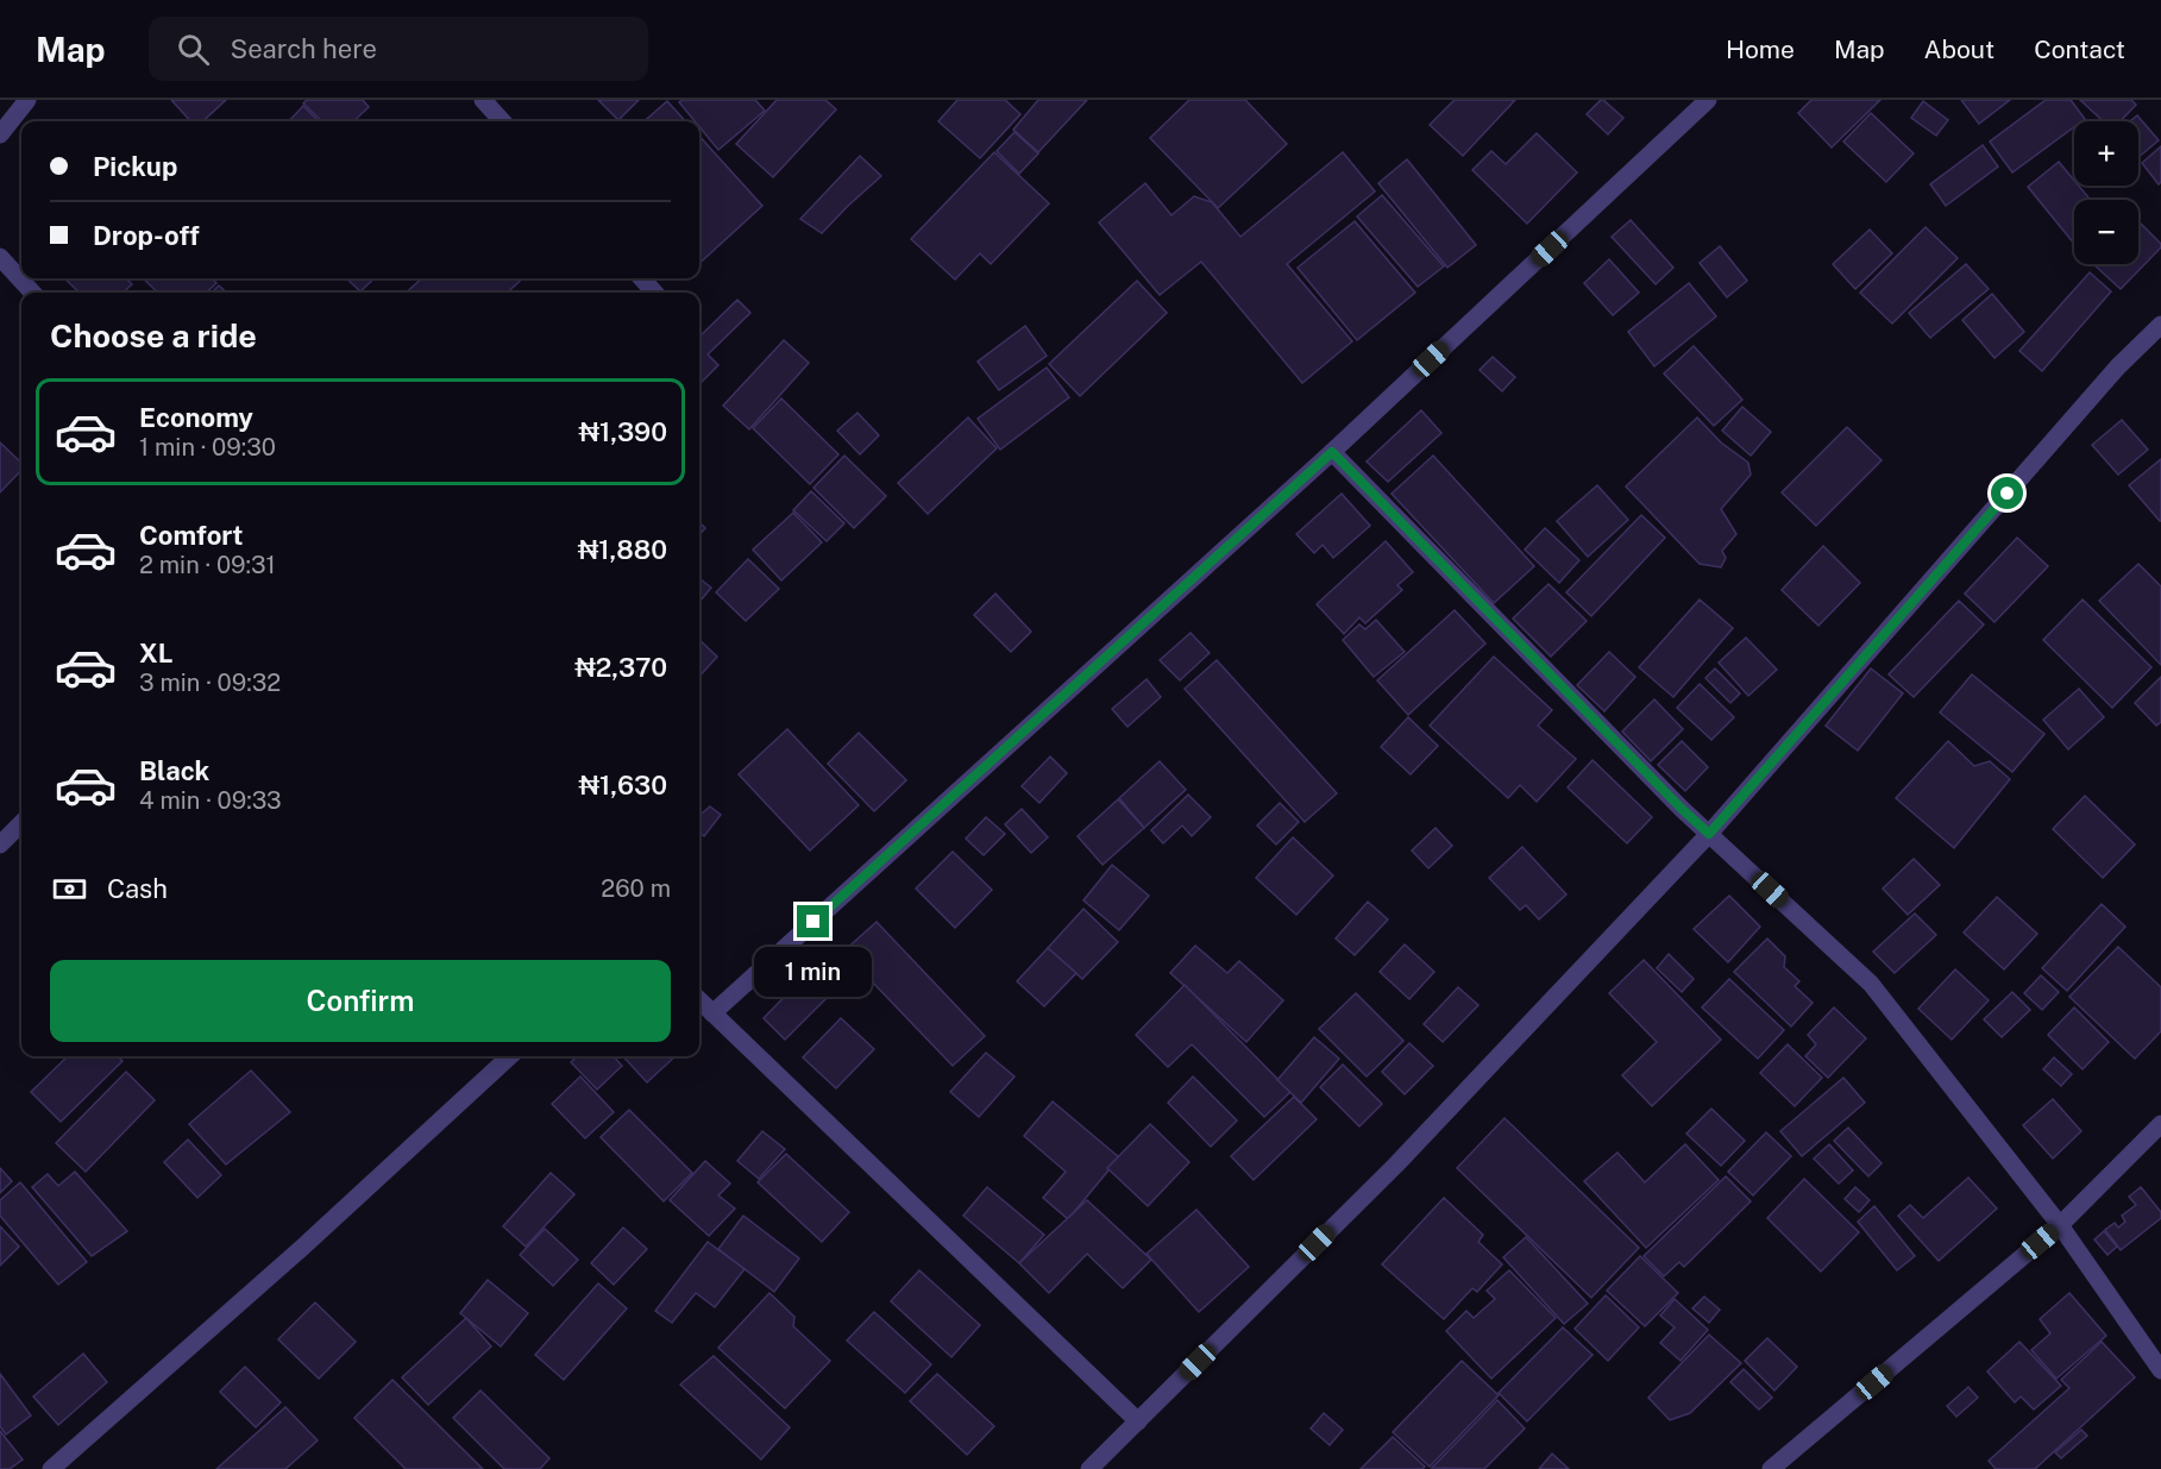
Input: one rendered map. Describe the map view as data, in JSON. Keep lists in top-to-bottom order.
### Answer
{
  "page": {
    "header": "Map",
    "search": "Search here",
    "nav": [
      "Home",
      "Map",
      "About",
      "Contact"
    ],
    "map_buttons": ["+", "−"],
    "banner": ["Pickup", "Drop-off"],
    "heading": "Choose a ride",
    "list": [
      {
        "name": "Economy",
        "note": "1 min · 09:30",
        "value": "₦1,390"
      },
      {
        "name": "Comfort",
        "note": "2 min · 09:31",
        "value": "₦1,880"
      },
      {
        "name": "XL",
        "note": "3 min · 09:32",
        "value": "₦2,370"
      },
      {
        "name": "Black",
        "note": "4 min · 09:33",
        "value": "₦1,630"
      }
    ],
    "pay": ["Cash", "260 m"],
    "buttons": "Confirm",
    "bubble": "1 min"
  }
}
